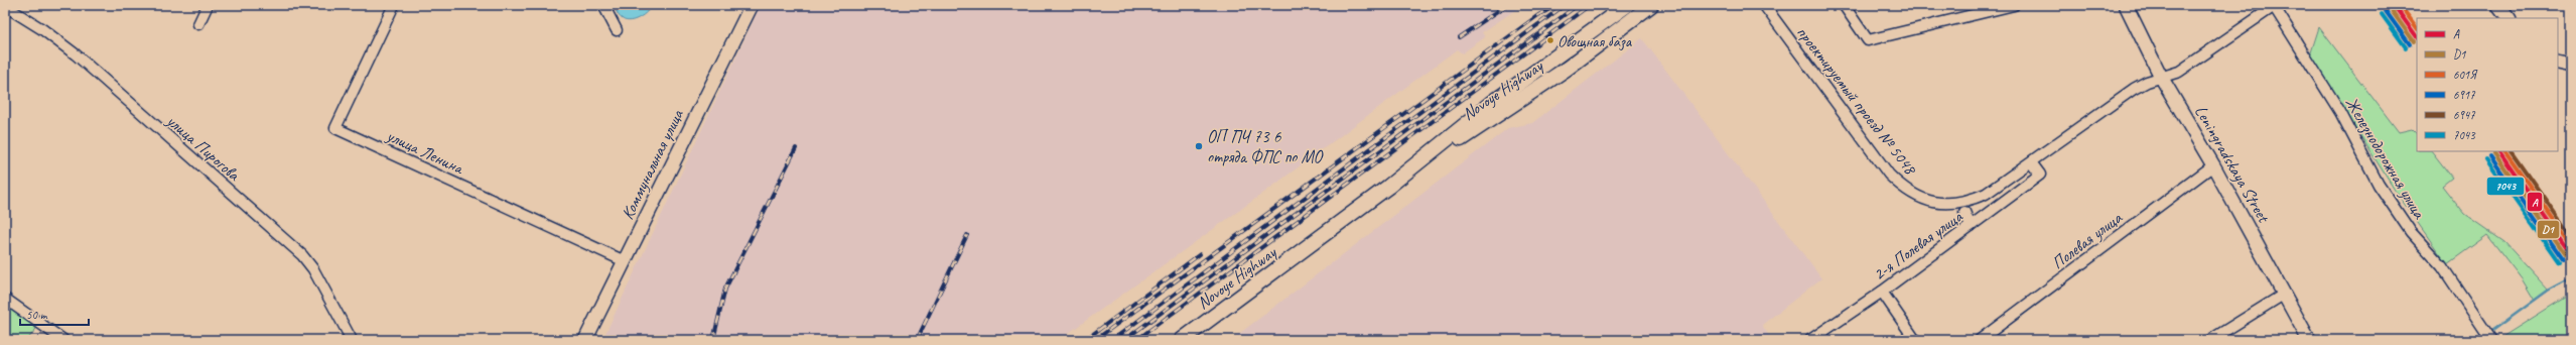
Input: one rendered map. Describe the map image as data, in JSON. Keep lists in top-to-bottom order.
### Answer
{
  "streets": {
    "main road": ["Novoye Highway"],
    "street": [
      "проектируемый проезд № 5048",
      "улица Пирогова",
      "улица Ленина",
      "Железнодорожная улица",
      "Leningradskaya Street",
      "Коммунальная улица",
      "Полевая улица",
      "2-я Полевая улица"
    ]
  },
  "crossings": [
    ["проектируемый проезд № 5048", "Leningradskaya Street"],
    ["проектируемый проезд № 5048", "2-я Полевая улица"],
    ["улица Ленина", "Коммунальная улица"],
    ["Leningradskaya Street", "Полевая улица"]
  ],
  "places": ["Овощная база", "ОП ПЧ 73 6 отряда ФПС по МО"],
  "lines": [
    "transit line A",
    "transit line 601Я",
    "transit line D1",
    "transit line 6917",
    "transit line 7043",
    "transit line 6947"
  ],
  "legend": [
    "A",
    "D1",
    "601Я",
    "6917",
    "6947",
    "7043"
  ],
  "scale_bar": "50 m"
}
